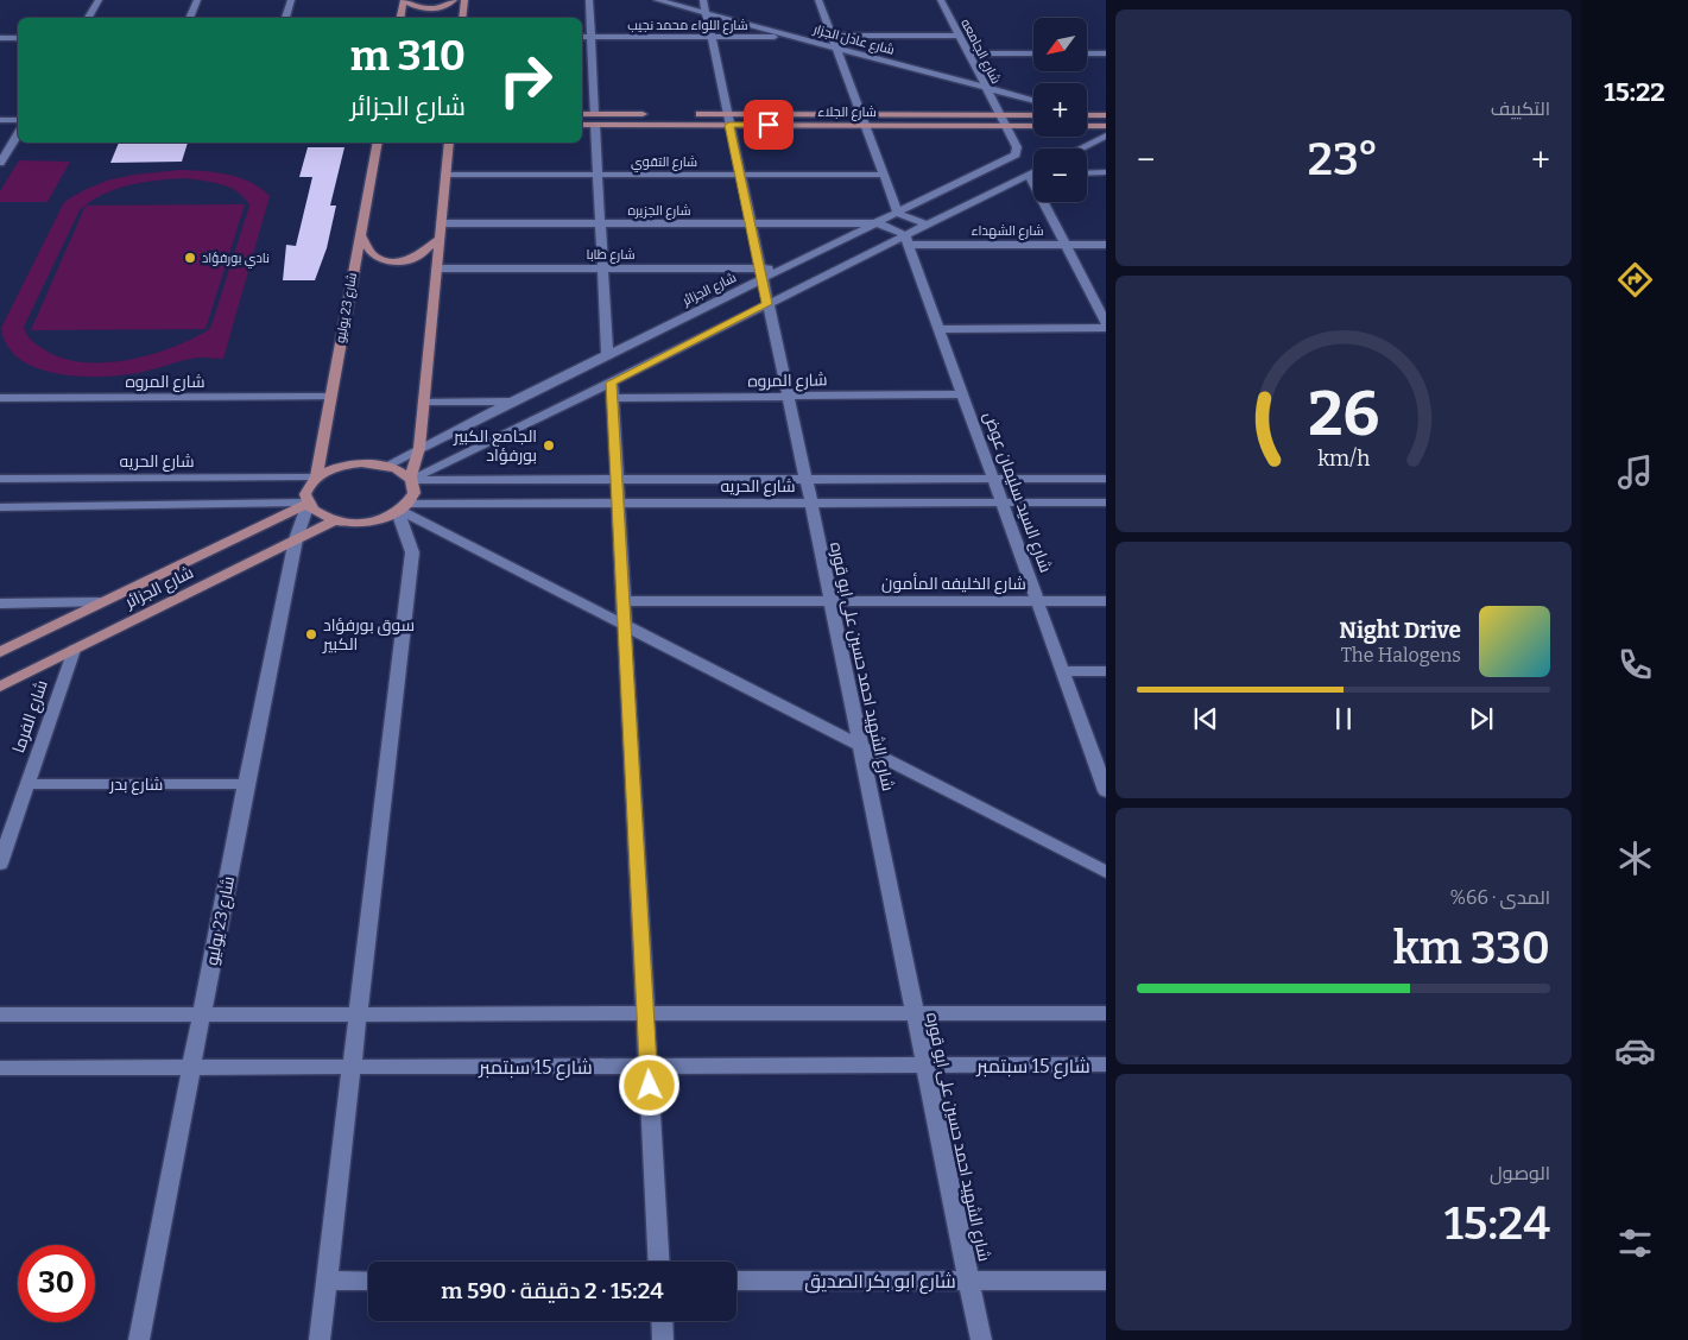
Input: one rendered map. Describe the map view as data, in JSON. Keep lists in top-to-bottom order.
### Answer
{
  "streets": {
    "main road": ["شارع الجلاء", "شارع الجزائر", "شارع 23 يوليو"],
    "street": [
      "شارع اللواء محمد نجيب",
      "شارع عادل الجزار",
      "شارع الجامعه",
      "شارع التقوي",
      "شارع الجزيره",
      "شارع الشهداء",
      "شارع طابا",
      "شارع المروه",
      "شارع الحريه",
      "شارع السيد سليمان عوض",
      "شارع الخليفه المأمون",
      "شارع الشهيد احمد حسين على ابو قوره",
      "شارع الفرما",
      "شارع بدر",
      "شارع 15 سبتمبر",
      "شارع ابو بكر الصديق"
    ]
  },
  "crossings": [
    ["شارع اللواء محمد نجيب", "شارع عادل الجزار"],
    ["شارع اللواء محمد نجيب", "شارع الشهيد احمد حسين على ابو قوره"],
    ["شارع عادل الجزار", "شارع الجامعه"],
    ["شارع عادل الجزار", "شارع الشهيد احمد حسين على ابو قوره"],
    ["شارع الجامعه", "شارع الجلاء"],
    ["شارع الجامعه", "شارع الجزائر"],
    ["شارع الجلاء", "شارع الجزائر"],
    ["شارع الجلاء", "شارع الشهيد احمد حسين على ابو قوره"],
    ["شارع التقوي", "شارع الشهيد احمد حسين على ابو قوره"],
    ["شارع الجزيره", "شارع الجزائر"],
    ["شارع الجزيره", "شارع الشهيد احمد حسين على ابو قوره"],
    ["شارع الشهداء", "شارع السيد سليمان عوض"],
    ["شارع طابا", "شارع الجزائر"],
    ["شارع طابا", "شارع الشهيد احمد حسين على ابو قوره"],
    ["شارع الجزائر", "شارع 23 يوليو"],
    ["شارع الجزائر", "شارع الشهيد احمد حسين على ابو قوره"],
    ["شارع الجزائر", "شارع الفرما"],
    ["شارع 23 يوليو", "شارع المروه"],
    ["شارع 23 يوليو", "شارع الحريه"],
    ["شارع 23 يوليو", "شارع بدر"],
    ["شارع 23 يوليو", "شارع 15 سبتمبر"],
    ["شارع المروه", "شارع السيد سليمان عوض"],
    ["شارع المروه", "شارع الشهيد احمد حسين على ابو قوره"],
    ["شارع الحريه", "شارع السيد سليمان عوض"],
    ["شارع الحريه", "شارع الشهيد احمد حسين على ابو قوره"],
    ["شارع السيد سليمان عوض", "شارع الخليفه المأمون"],
    ["شارع الخليفه المأمون", "شارع الشهيد احمد حسين على ابو قوره"],
    ["شارع الشهيد احمد حسين على ابو قوره", "شارع 15 سبتمبر"],
    ["شارع الشهيد احمد حسين على ابو قوره", "شارع ابو بكر الصديق"],
    ["شارع الفرما", "شارع بدر"]
  ],
  "places": ["نادي بورفؤاد", "الجامع الكبير بورفؤاد", "سوق بورفؤاد الكبير"],
  "north": "bottom left",
  "page": {
    "tabs": "15:22",
    "tile": [
      "التكييف",
      ["المدى · 66%", "330 km"],
      ["الوصول", "15:24"]
    ],
    "map_buttons": ["+", "−"],
    "turn": ["310 m", "شارع الجزائر"],
    "heat": ["−", "23°", "+"],
    "song": ["Night Drive", "The Halogens"],
    "limit": "30",
    "trip": "15:24 · 2 دقيقة · 590 m",
    "gauge": ["26", "km/h"]
  }
}
